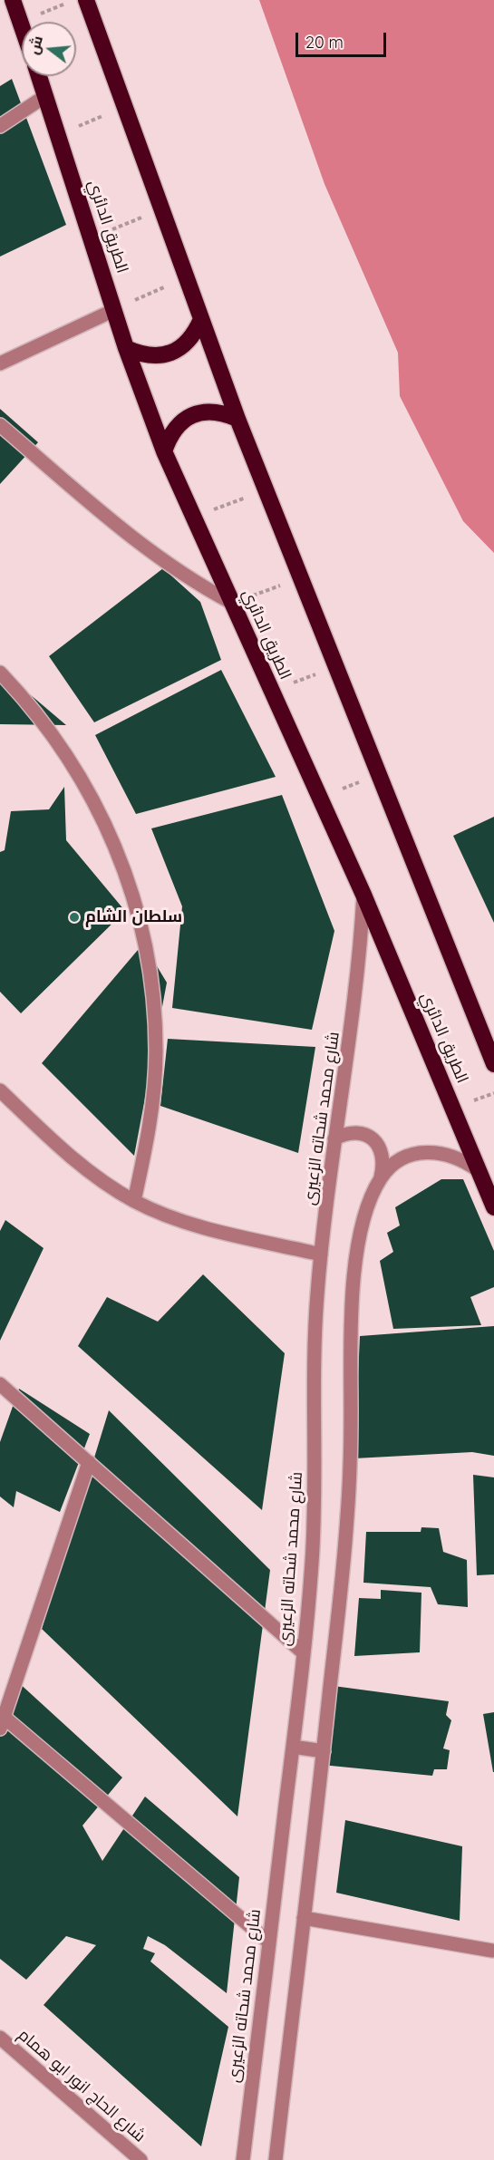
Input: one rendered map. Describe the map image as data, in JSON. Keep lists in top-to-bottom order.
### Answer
{
  "streets": {
    "highway": ["الطريق الدائري"],
    "street": ["شارع محمد شحاته الزعيرى", "شارع الحاج انور ابو همام"]
  },
  "crossings": [
    ["الطريق الدائري", "شارع محمد شحاته الزعيرى"]
  ],
  "places": ["سلطان الشام"],
  "scale_bar": "20 m",
  "north": "left"
}
